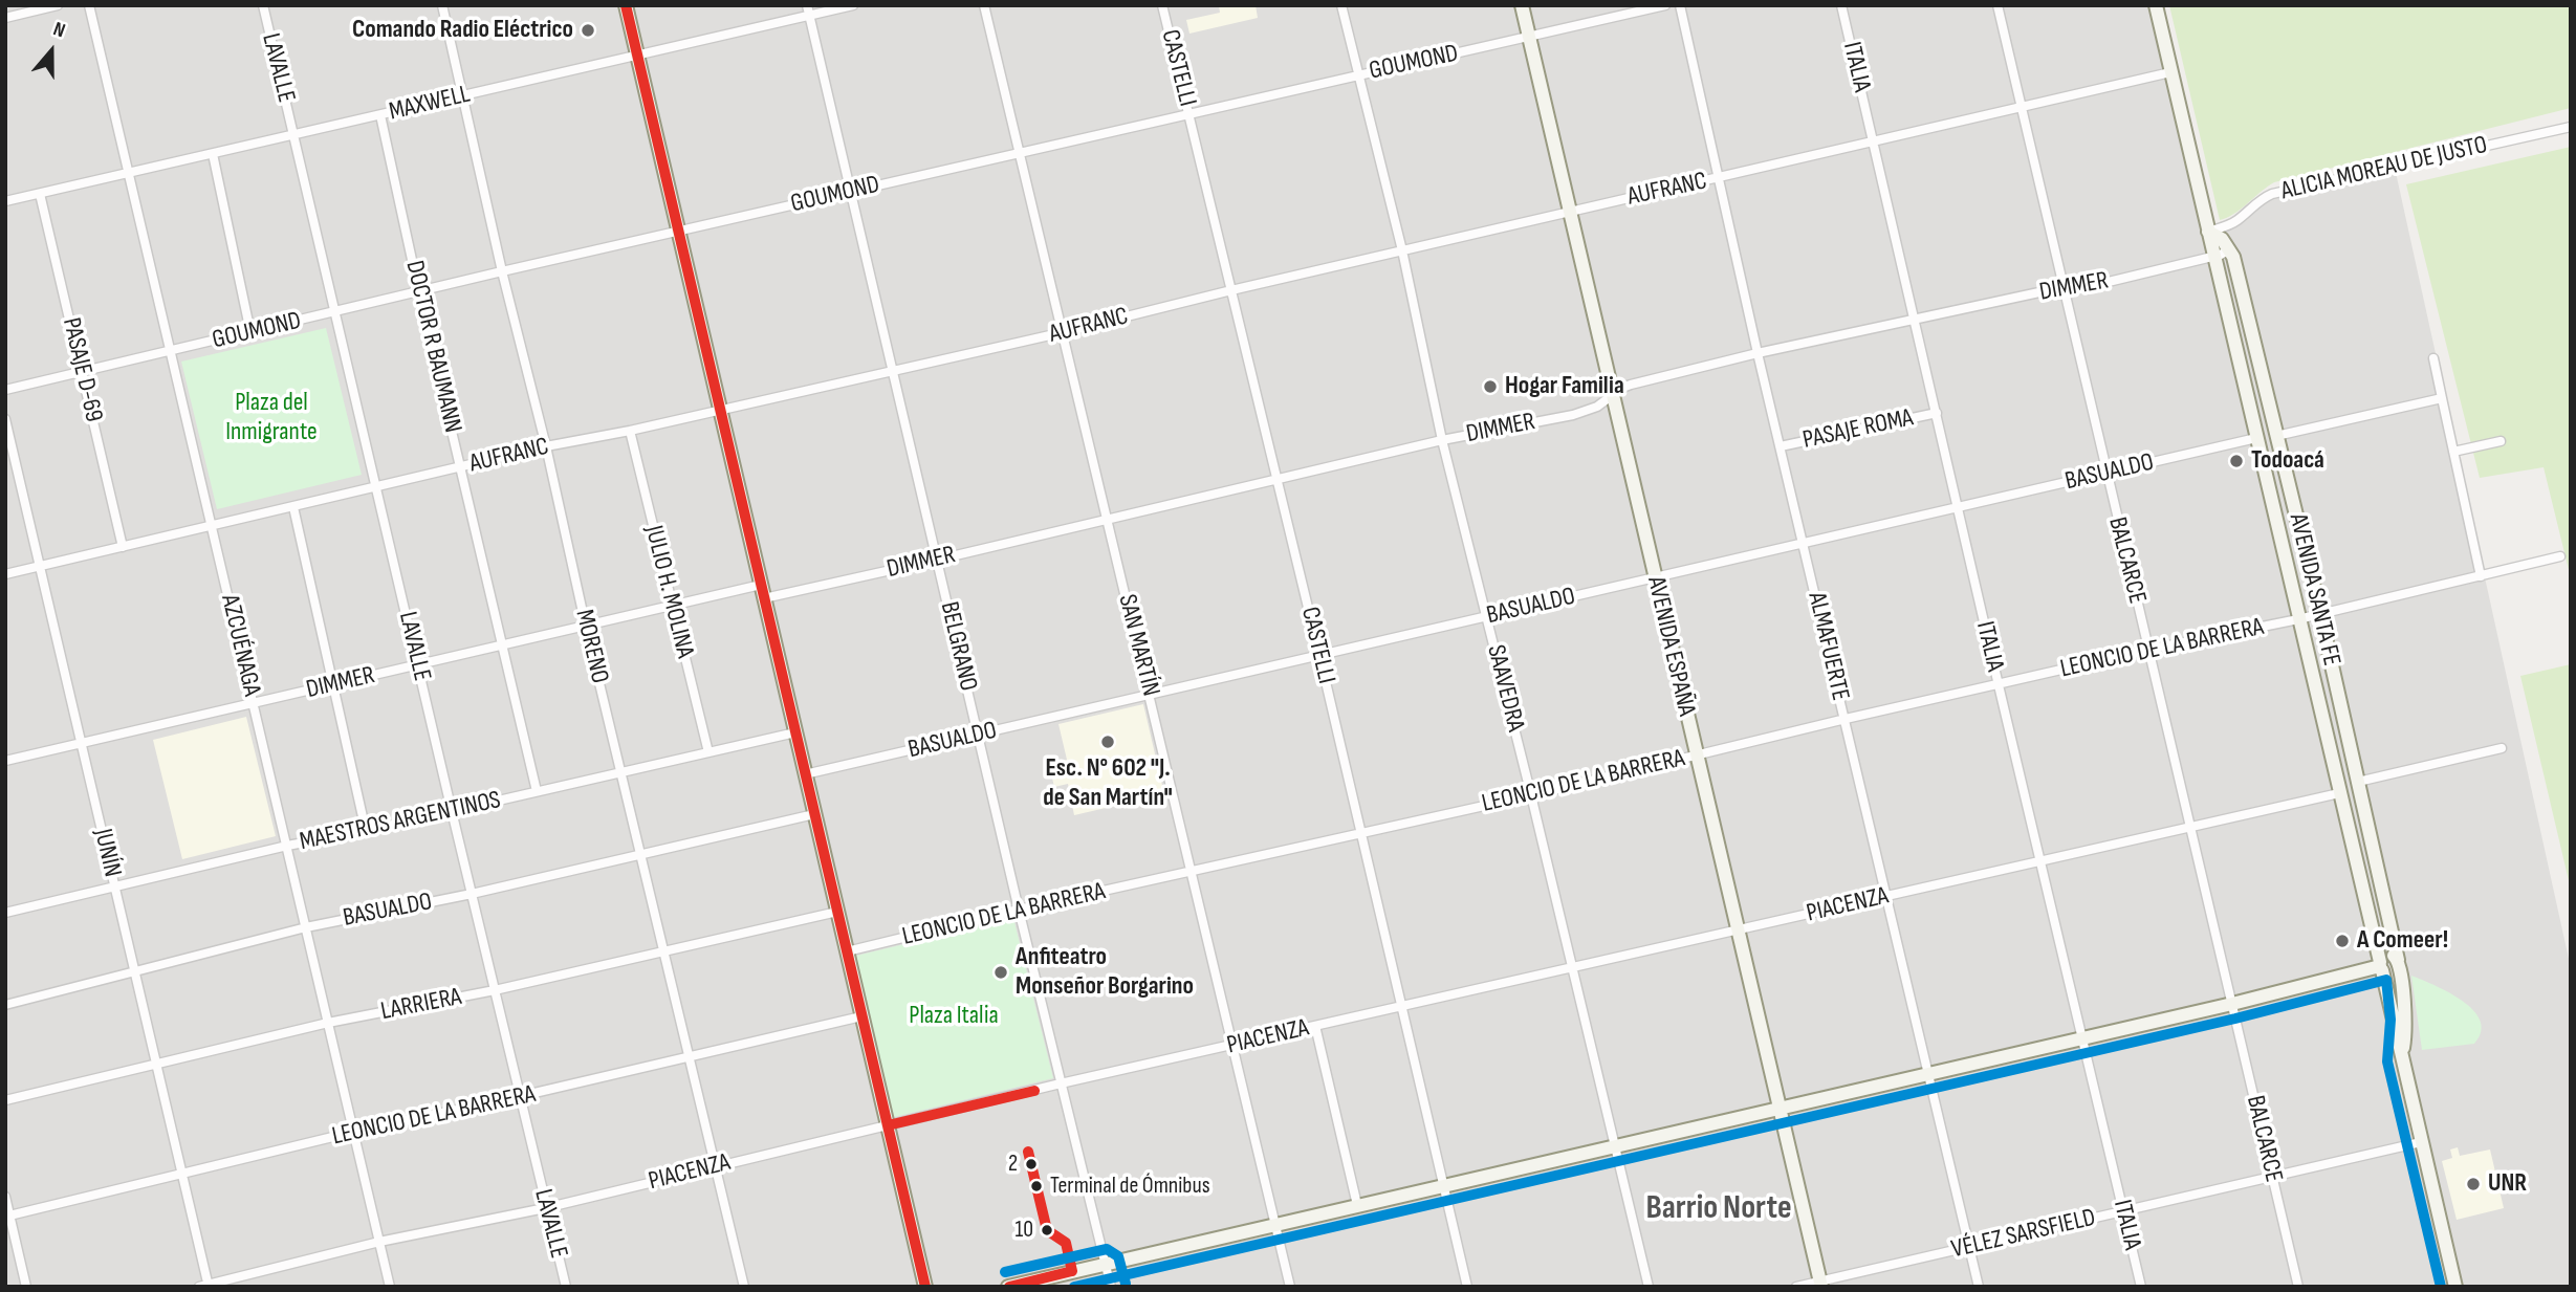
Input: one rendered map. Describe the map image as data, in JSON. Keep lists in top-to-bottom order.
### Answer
{
  "streets": {
    "main road": ["AVENIDA SANTA FE", "AVENIDA ESPAÑA"],
    "street": [
      "GOUMOND",
      "ITALIA",
      "LAVALLE",
      "CASTELLI",
      "MAXWELL",
      "ALICIA MOREAU DE JUSTO",
      "AUFRANC",
      "DIMMER",
      "DOCTOR R BAUMANN",
      "PASAJE D-69",
      "PASAJE ROMA",
      "BASUALDO",
      "BALCARCE",
      "JULIO H. MOLINA",
      "AZCUÉNAGA",
      "SAN MARTÍN",
      "MORENO",
      "BELGRANO",
      "ALMAFUERTE",
      "LEONCIO DE LA BARRERA",
      "SAAVEDRA",
      "MAESTROS ARGENTINOS",
      "JUNÍN",
      "PIACENZA",
      "LARRIERA",
      "VÉLEZ SARSFIELD"
    ]
  },
  "crossings": [
    ["GOUMOND", "LAVALLE"],
    ["GOUMOND", "CASTELLI"],
    ["GOUMOND", "DOCTOR R BAUMANN"],
    ["GOUMOND", "PASAJE D-69"],
    ["GOUMOND", "AZCUÉNAGA"],
    ["GOUMOND", "SAN MARTÍN"],
    ["GOUMOND", "MORENO"],
    ["GOUMOND", "BELGRANO"],
    ["GOUMOND", "AVENIDA ESPAÑA"],
    ["GOUMOND", "SAAVEDRA"],
    ["ITALIA", "AUFRANC"],
    ["ITALIA", "DIMMER"],
    ["ITALIA", "PASAJE ROMA"],
    ["ITALIA", "BASUALDO"],
    ["ITALIA", "LEONCIO DE LA BARRERA"],
    ["ITALIA", "PIACENZA"],
    ["ITALIA", "VÉLEZ SARSFIELD"],
    ["LAVALLE", "MAXWELL"],
    ["LAVALLE", "AUFRANC"],
    ["LAVALLE", "DIMMER"],
    ["LAVALLE", "BASUALDO"],
    ["LAVALLE", "LEONCIO DE LA BARRERA"],
    ["LAVALLE", "MAESTROS ARGENTINOS"],
    ["LAVALLE", "PIACENZA"],
    ["LAVALLE", "LARRIERA"],
    ["CASTELLI", "AUFRANC"],
    ["CASTELLI", "DIMMER"],
    ["CASTELLI", "BASUALDO"],
    ["CASTELLI", "LEONCIO DE LA BARRERA"],
    ["CASTELLI", "PIACENZA"],
    ["MAXWELL", "DOCTOR R BAUMANN"],
    ["MAXWELL", "PASAJE D-69"],
    ["MAXWELL", "AZCUÉNAGA"],
    ["MAXWELL", "MORENO"],
    ["MAXWELL", "BELGRANO"],
    ["ALICIA MOREAU DE JUSTO", "AVENIDA SANTA FE"],
    ["AUFRANC", "DOCTOR R BAUMANN"],
    ["AUFRANC", "PASAJE D-69"],
    ["AUFRANC", "BALCARCE"],
    ["AUFRANC", "AVENIDA SANTA FE"],
    ["AUFRANC", "JULIO H. MOLINA"],
    ["AUFRANC", "AZCUÉNAGA"],
    ["AUFRANC", "SAN MARTÍN"],
    ["AUFRANC", "MORENO"],
    ["AUFRANC", "BELGRANO"],
    ["AUFRANC", "AVENIDA ESPAÑA"],
    ["AUFRANC", "ALMAFUERTE"],
    ["AUFRANC", "SAAVEDRA"],
    ["AUFRANC", "JUNÍN"],
    ["DIMMER", "DOCTOR R BAUMANN"],
    ["DIMMER", "BALCARCE"],
    ["DIMMER", "AVENIDA SANTA FE"],
    ["DIMMER", "JULIO H. MOLINA"],
    ["DIMMER", "AZCUÉNAGA"],
    ["DIMMER", "SAN MARTÍN"],
    ["DIMMER", "MORENO"],
    ["DIMMER", "BELGRANO"],
    ["DIMMER", "AVENIDA ESPAÑA"],
    ["DIMMER", "ALMAFUERTE"],
    ["DIMMER", "SAAVEDRA"],
    ["DIMMER", "JUNÍN"],
    ["DOCTOR R BAUMANN", "MAESTROS ARGENTINOS"],
    ["PASAJE ROMA", "ALMAFUERTE"],
    ["BASUALDO", "BALCARCE"],
    ["BASUALDO", "AVENIDA SANTA FE"],
    ["BASUALDO", "AZCUÉNAGA"],
    ["BASUALDO", "SAN MARTÍN"],
    ["BASUALDO", "MORENO"],
    ["BASUALDO", "BELGRANO"],
    ["BASUALDO", "AVENIDA ESPAÑA"],
    ["BASUALDO", "ALMAFUERTE"],
    ["BASUALDO", "SAAVEDRA"],
    ["BASUALDO", "JUNÍN"],
    ["BALCARCE", "LEONCIO DE LA BARRERA"],
    ["BALCARCE", "PIACENZA"],
    ["BALCARCE", "VÉLEZ SARSFIELD"],
    ["AVENIDA SANTA FE", "LEONCIO DE LA BARRERA"],
    ["AVENIDA SANTA FE", "PIACENZA"],
    ["AVENIDA SANTA FE", "VÉLEZ SARSFIELD"],
    ["JULIO H. MOLINA", "MAESTROS ARGENTINOS"],
    ["AZCUÉNAGA", "LEONCIO DE LA BARRERA"],
    ["AZCUÉNAGA", "MAESTROS ARGENTINOS"],
    ["AZCUÉNAGA", "PIACENZA"],
    ["AZCUÉNAGA", "LARRIERA"],
    ["SAN MARTÍN", "LEONCIO DE LA BARRERA"],
    ["SAN MARTÍN", "PIACENZA"],
    ["MORENO", "LEONCIO DE LA BARRERA"],
    ["MORENO", "MAESTROS ARGENTINOS"],
    ["MORENO", "PIACENZA"],
    ["MORENO", "LARRIERA"],
    ["BELGRANO", "LEONCIO DE LA BARRERA"],
    ["BELGRANO", "PIACENZA"],
    ["AVENIDA ESPAÑA", "LEONCIO DE LA BARRERA"],
    ["AVENIDA ESPAÑA", "PIACENZA"],
    ["AVENIDA ESPAÑA", "VÉLEZ SARSFIELD"],
    ["ALMAFUERTE", "LEONCIO DE LA BARRERA"],
    ["ALMAFUERTE", "PIACENZA"],
    ["ALMAFUERTE", "VÉLEZ SARSFIELD"],
    ["LEONCIO DE LA BARRERA", "SAAVEDRA"],
    ["LEONCIO DE LA BARRERA", "JUNÍN"],
    ["SAAVEDRA", "PIACENZA"],
    ["MAESTROS ARGENTINOS", "JUNÍN"],
    ["JUNÍN", "PIACENZA"],
    ["JUNÍN", "LARRIERA"]
  ],
  "districts": ["Barrio Norte"],
  "parks": ["Plaza del Inmigrante", "Plaza Italia"],
  "places": [
    "Comando Radio Eléctrico",
    "Hogar Familia",
    "Todoacá",
    "Esc. N° 602 \"J. de San Martín\"",
    "A Comeer!",
    "Anfiteatro Monseñor Borgarino",
    "2",
    "UNR",
    "Terminal de Ómnibus",
    "10"
  ],
  "north": "top"
}
